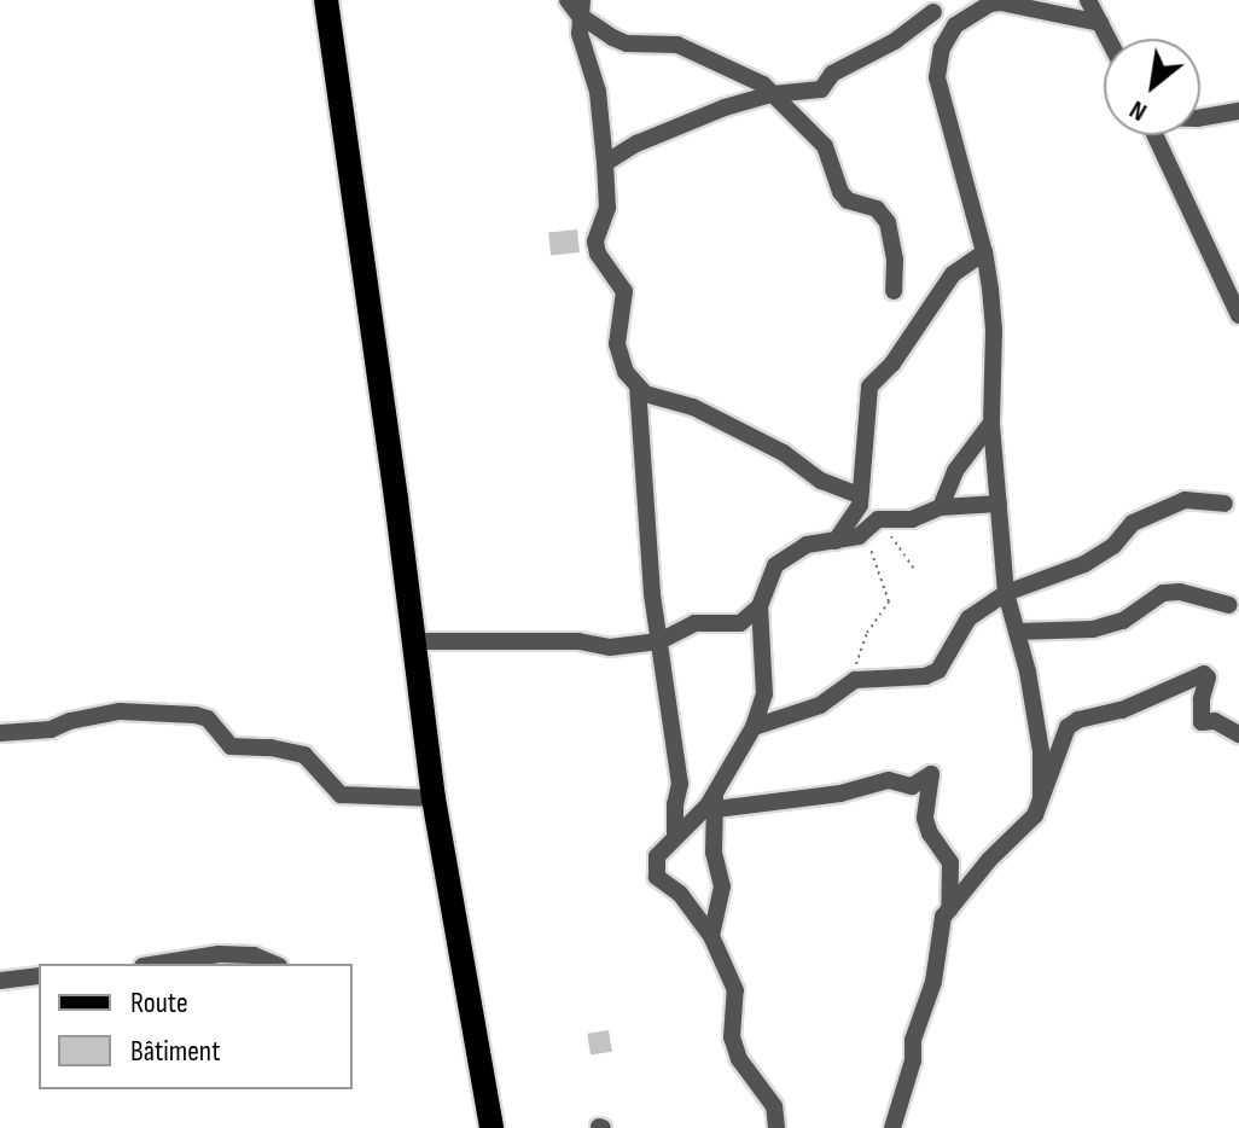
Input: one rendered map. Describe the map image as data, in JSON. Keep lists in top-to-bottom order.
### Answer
{
  "legend": ["Route", "Bâtiment"],
  "north": "bottom left"
}
